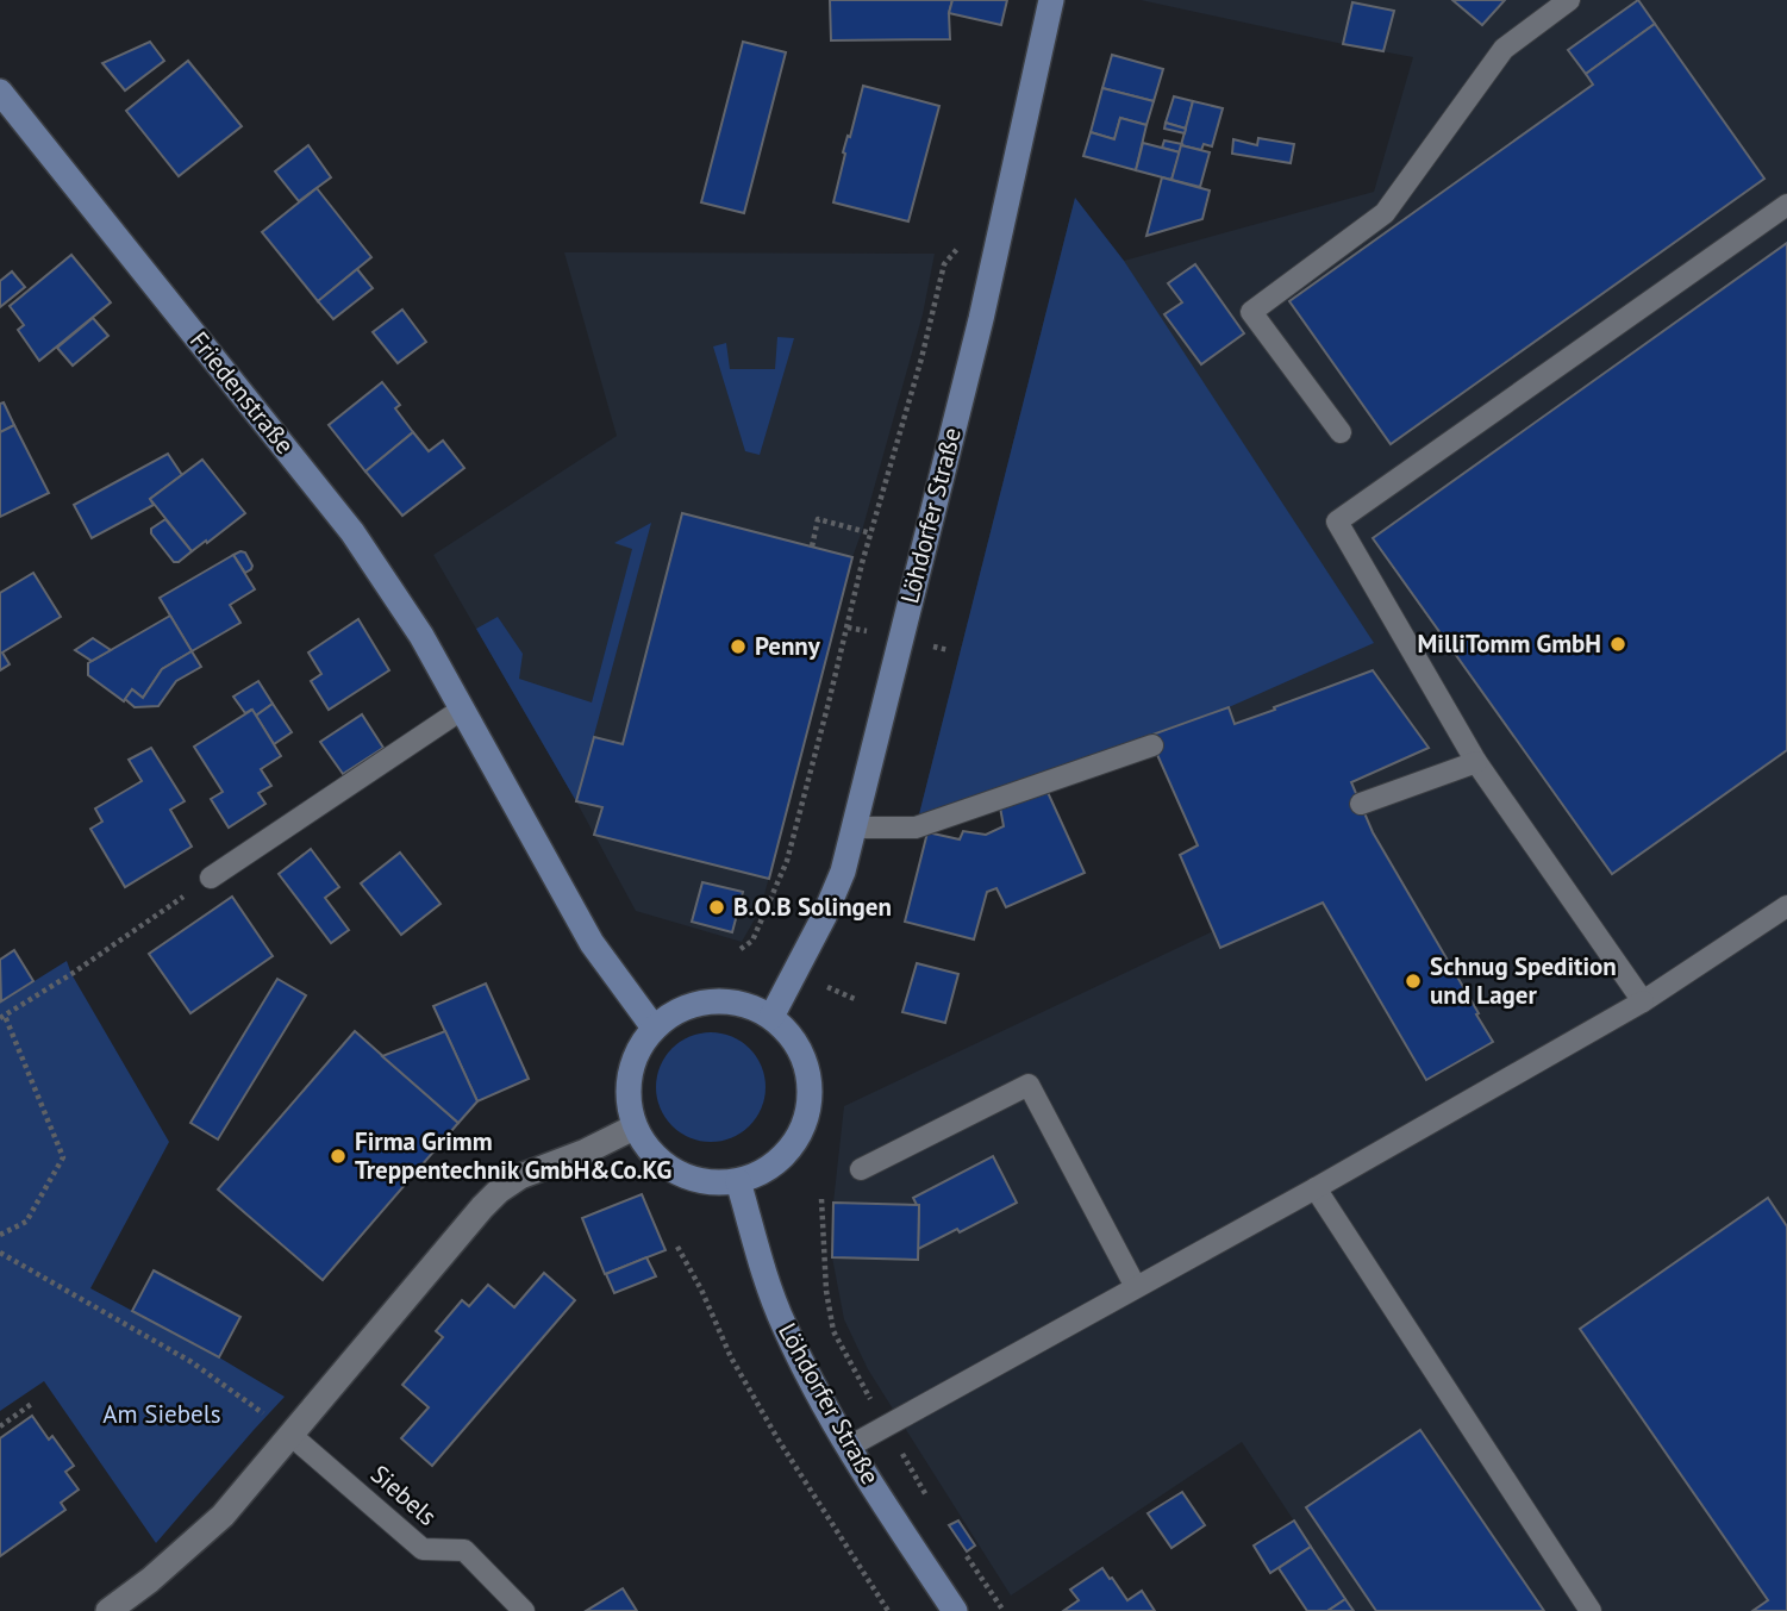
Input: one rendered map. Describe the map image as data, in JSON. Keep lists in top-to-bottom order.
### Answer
{
  "streets": {
    "main road": ["Friedenstraße", "Löhdorfer Straße"],
    "lane": ["Siebels"]
  },
  "crossings": [
    ["Friedenstraße", "Löhdorfer Straße"]
  ],
  "parks": ["Am Siebels"],
  "places": [
    "MilliTomm GmbH",
    "Penny",
    "B.O.B Solingen",
    "Schnug Spedition und Lager",
    "Firma Grimm Treppentechnik GmbH&Co.KG"
  ]
}
